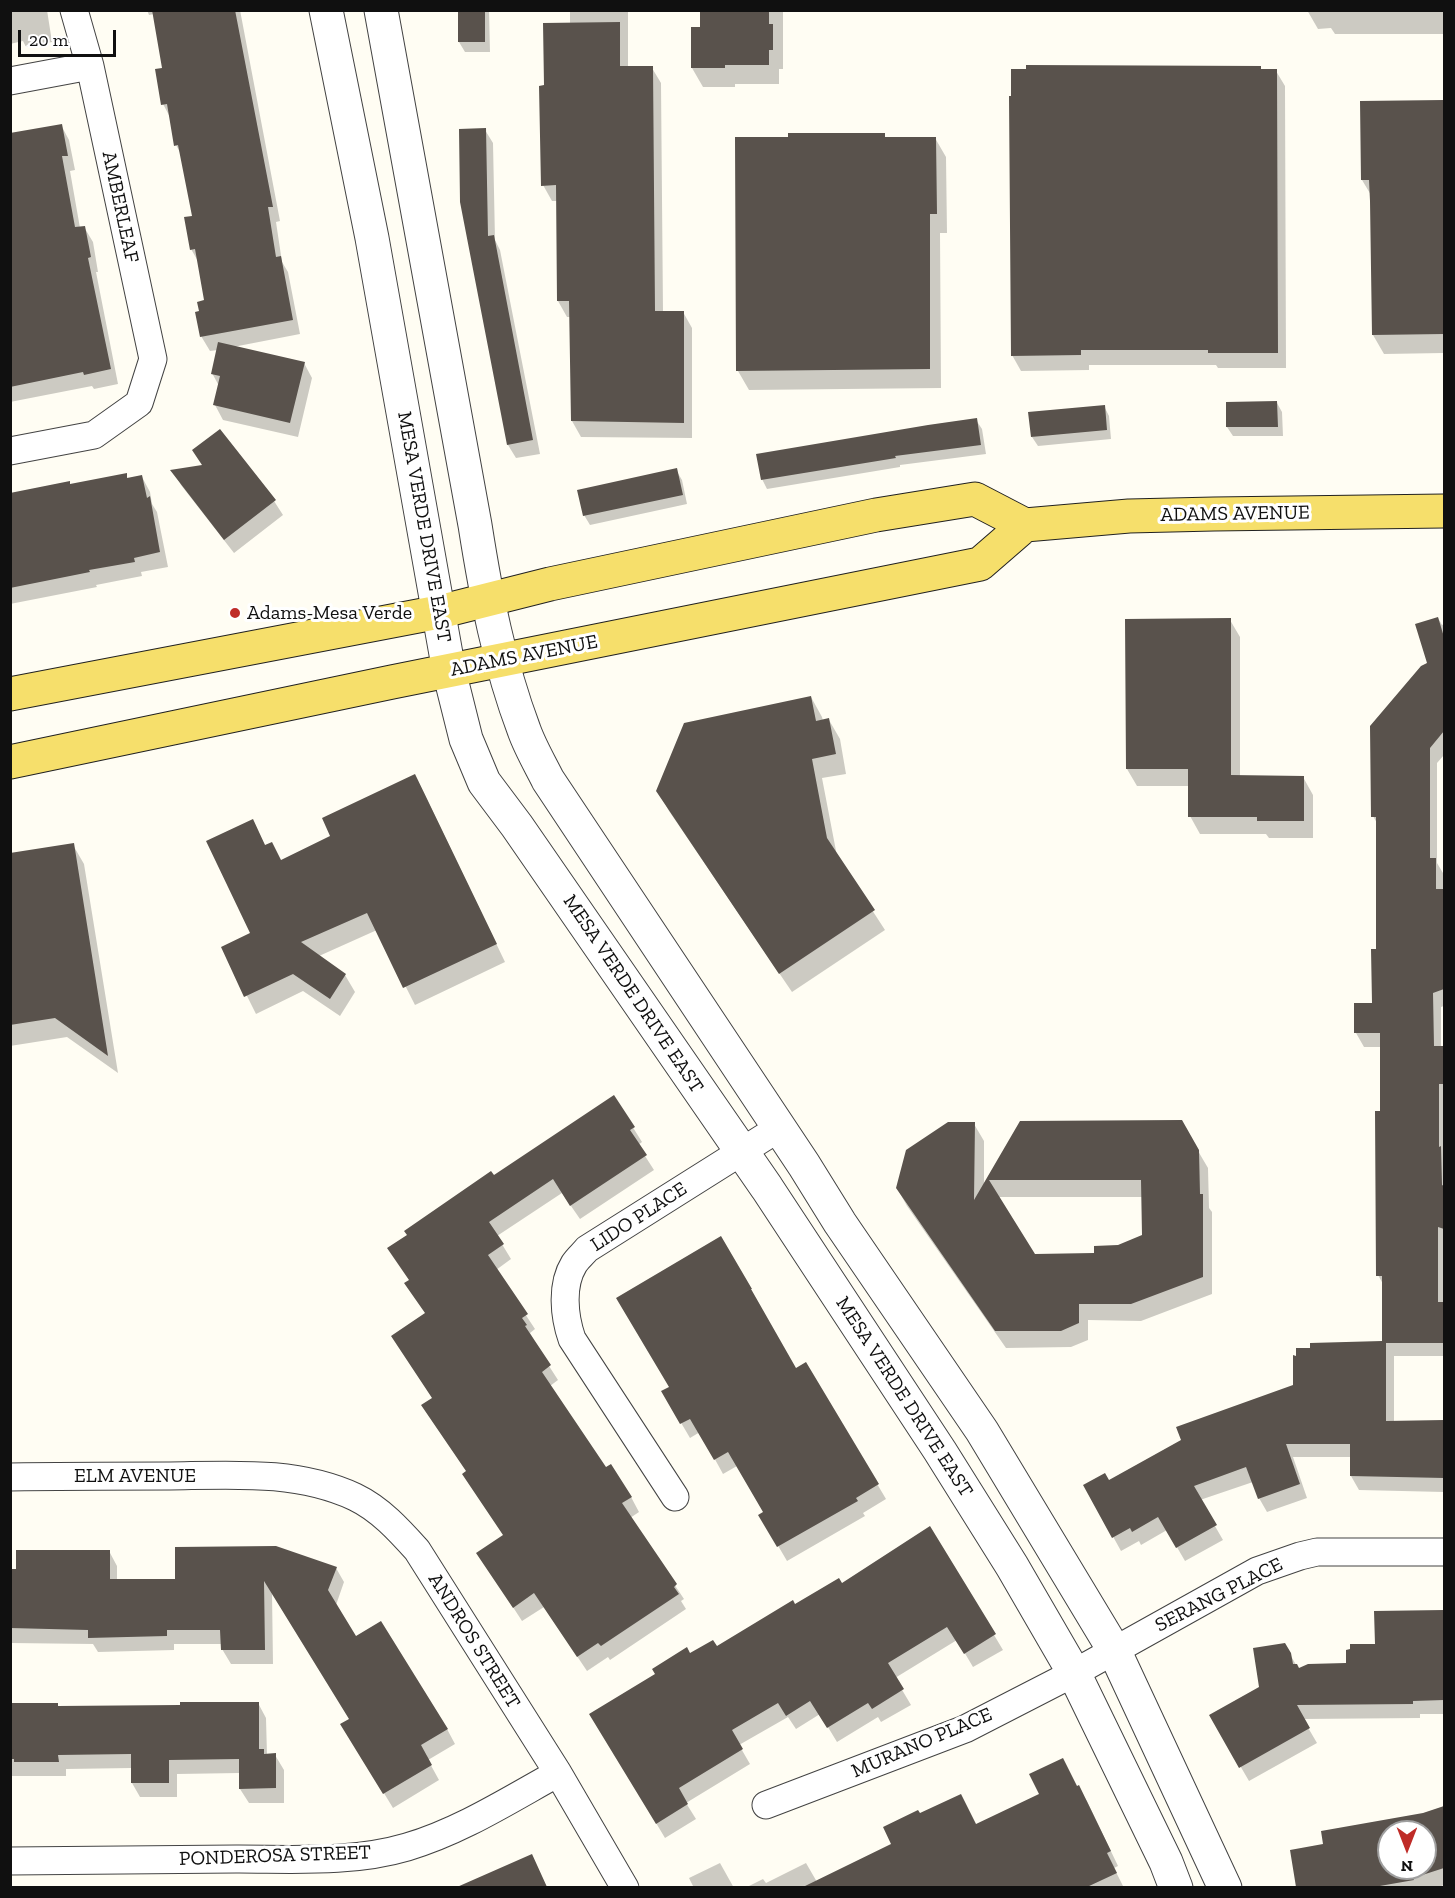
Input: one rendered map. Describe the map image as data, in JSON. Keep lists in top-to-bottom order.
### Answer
{
  "streets": {
    "main road": ["ADAMS AVENUE"],
    "street": [
      "AMBERLEAF",
      "MESA VERDE DRIVE EAST",
      "LIDO PLACE",
      "ELM AVENUE",
      "SERANG PLACE",
      "ANDROS STREET",
      "MURANO PLACE",
      "PONDEROSA STREET"
    ]
  },
  "crossings": [
    ["ADAMS AVENUE", "MESA VERDE DRIVE EAST"],
    ["MESA VERDE DRIVE EAST", "LIDO PLACE"],
    ["MESA VERDE DRIVE EAST", "SERANG PLACE"],
    ["MESA VERDE DRIVE EAST", "MURANO PLACE"],
    ["ELM AVENUE", "ANDROS STREET"],
    ["SERANG PLACE", "MURANO PLACE"],
    ["ANDROS STREET", "PONDEROSA STREET"]
  ],
  "places": ["Adams-Mesa Verde"],
  "scale_bar": "20 m",
  "north": "bottom"
}
